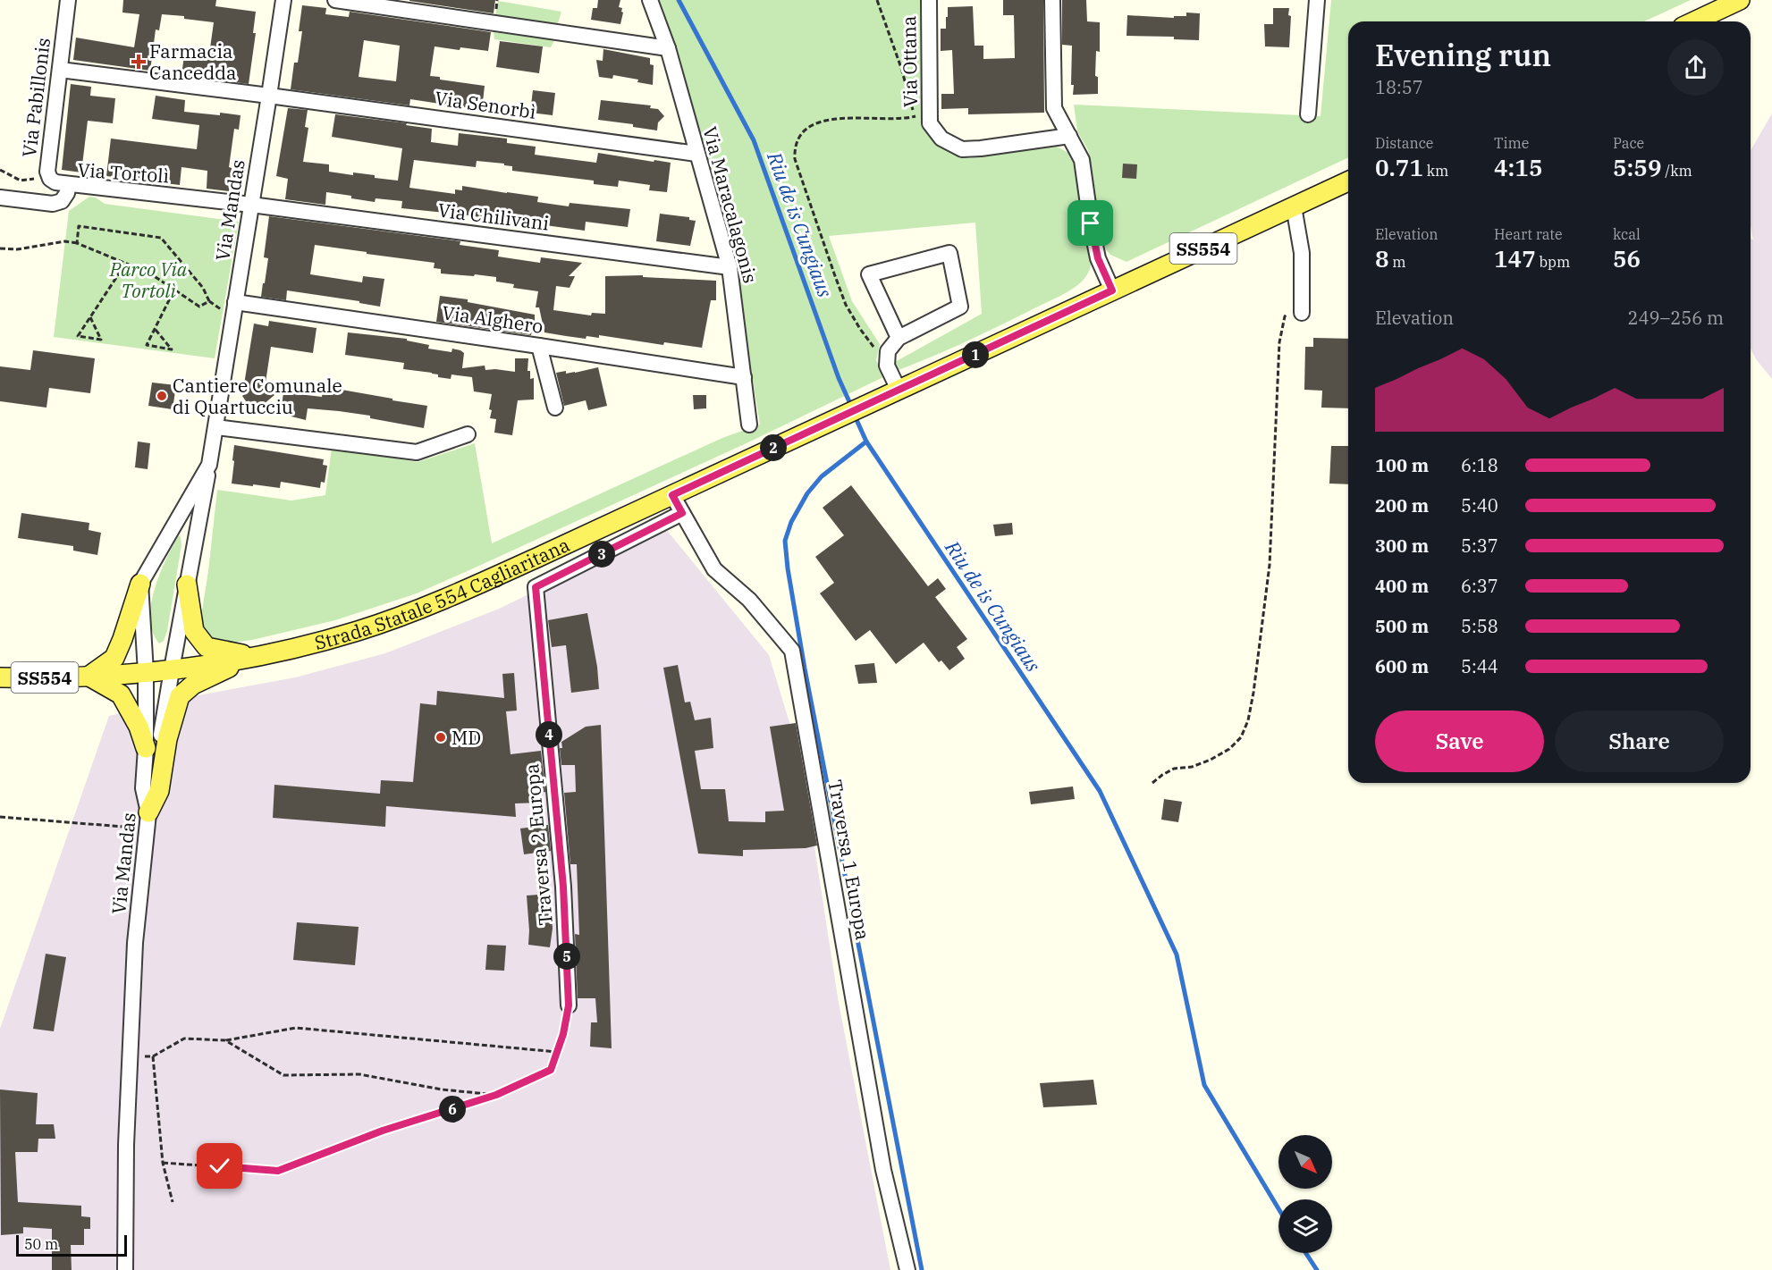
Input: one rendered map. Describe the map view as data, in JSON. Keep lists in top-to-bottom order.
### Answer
{
  "streets": {
    "main road": ["SS554", "Strada Statale 554 Cagliaritana"],
    "street": [
      "Via Ottana",
      "Via Pabillonis",
      "Via Senorbì",
      "Via Tortolì",
      "Via Maracalagonis",
      "Via Mandas",
      "Via Chilivani",
      "Via Alghero",
      "Traversa 2 Europa",
      "Traversa 1 Europa"
    ]
  },
  "crossings": [
    ["Via Pabillonis", "Via Senorbì"],
    ["Via Pabillonis", "Via Tortolì"],
    ["Via Senorbì", "Via Maracalagonis"],
    ["Via Senorbì", "Via Mandas"],
    ["Via Tortolì", "Via Mandas"],
    ["Via Tortolì", "Via Chilivani"],
    ["Via Maracalagonis", "Via Chilivani"],
    ["Via Maracalagonis", "Via Alghero"],
    ["Via Mandas", "Via Chilivani"],
    ["Via Mandas", "Via Alghero"],
    ["Via Mandas", "Strada Statale 554 Cagliaritana"],
    ["Strada Statale 554 Cagliaritana", "Traversa 1 Europa"],
    ["Traversa 2 Europa", "Traversa 1 Europa"]
  ],
  "water": ["Riu de is Cungiaus"],
  "parks": ["Parco Via Tortolì"],
  "places": {
    "health": ["Farmacia Cancedda"],
    "other": ["Cantiere Comunale di Quartucciu", "MD"]
  },
  "scale_bar": "50 m",
  "north": "bottom right",
  "page": {
    "heading": ["Evening run", "18:57"],
    "stats": [
      ["Distance", "0.71 km"],
      ["Time", "4:15"],
      ["Pace", "5:59 /km"],
      ["Elevation", "8 m"],
      ["Heart rate", "147 bpm"],
      ["kcal", "56"]
    ],
    "chart": ["Elevation", "249–256 m"],
    "pins": [
      "1",
      "2",
      "3",
      "4",
      "5",
      "6"
    ],
    "list": [
      {
        "name": "100 m",
        "note": "6:18"
      },
      {
        "name": "200 m",
        "note": "5:40"
      },
      {
        "name": "300 m",
        "note": "5:37"
      },
      {
        "name": "400 m",
        "note": "6:37"
      },
      {
        "name": "500 m",
        "note": "5:58"
      },
      {
        "name": "600 m",
        "note": "5:44"
      }
    ],
    "buttons": ["Save", "Share"],
    "scale": "50 m"
  }
}
